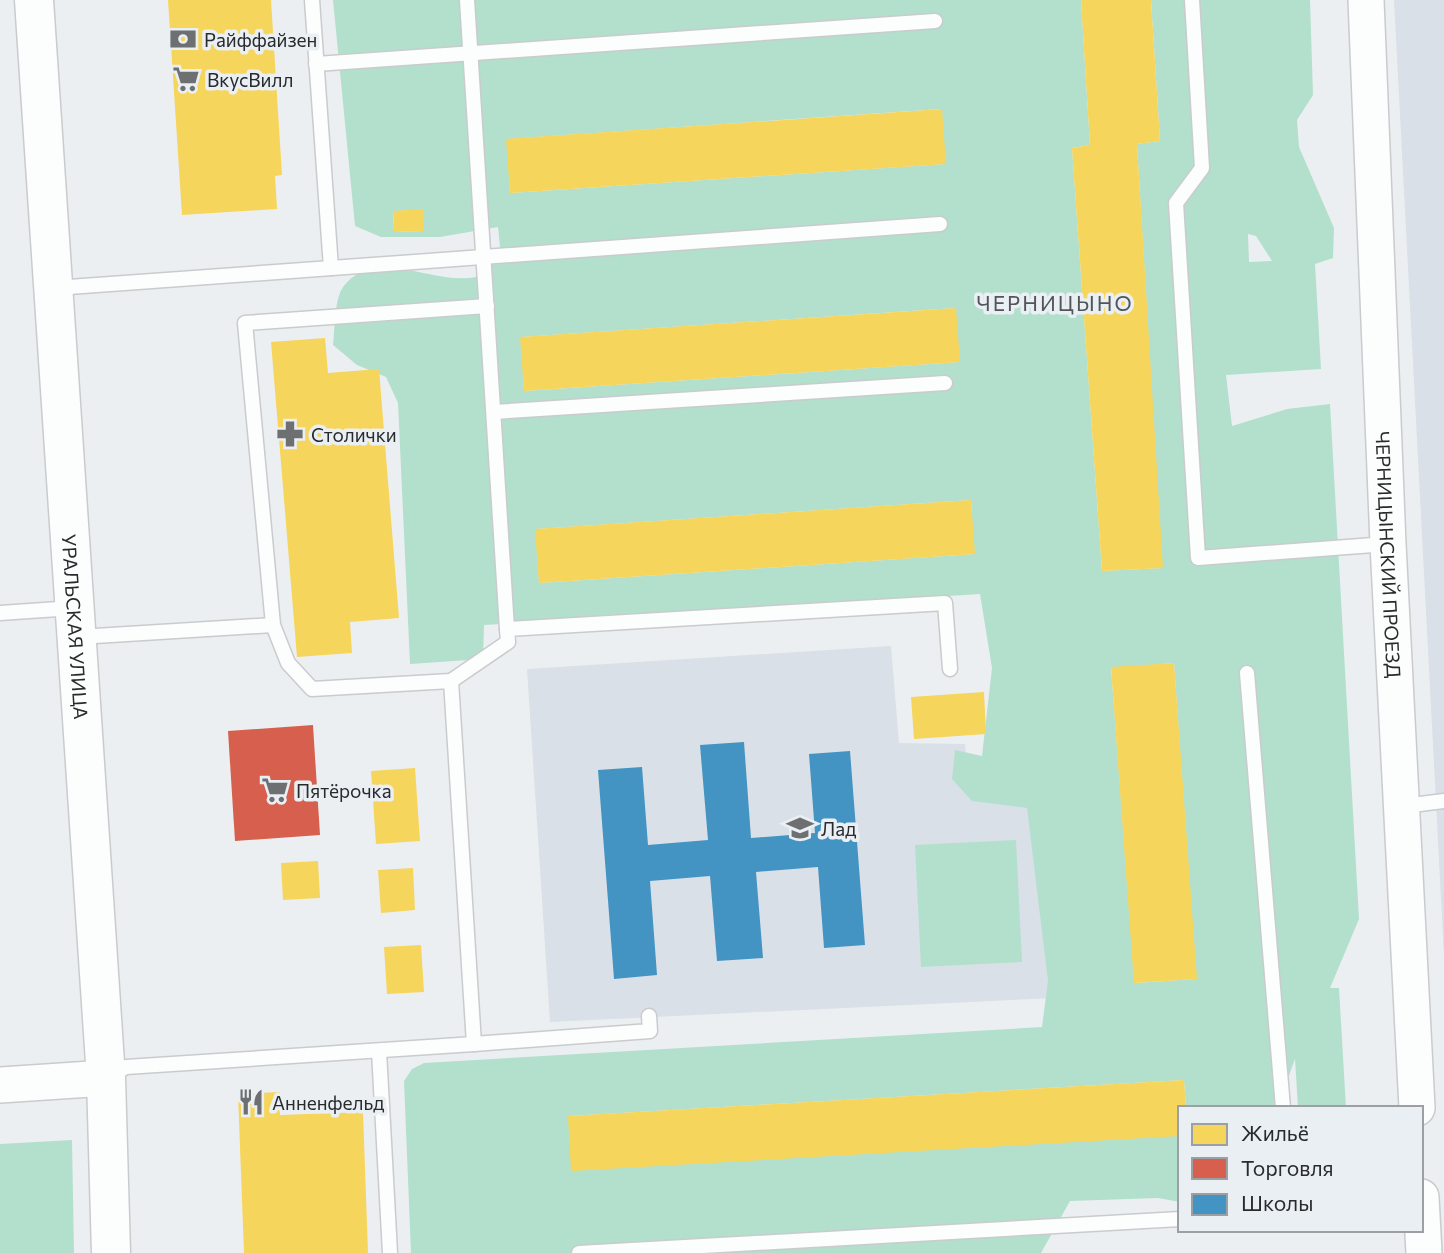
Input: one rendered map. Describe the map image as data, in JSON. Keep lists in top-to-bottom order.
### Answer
{
  "streets": {
    "main road": ["УРАЛЬСКАЯ УЛИЦА"],
    "street": ["ЧЕРНИЦЫНСКИЙ ПРОЕЗД"]
  },
  "districts": ["ЧЕРНИЦЫНО"],
  "places": {
    "bank": ["Райффайзен"],
    "supermarket": ["ВкусВилл", "Пятёрочка"],
    "pharmacy": ["Столички"],
    "school or university": ["Лад"],
    "restaurant": ["Анненфельд"]
  },
  "legend": ["Жильё", "Торговля", "Школы"]
}
